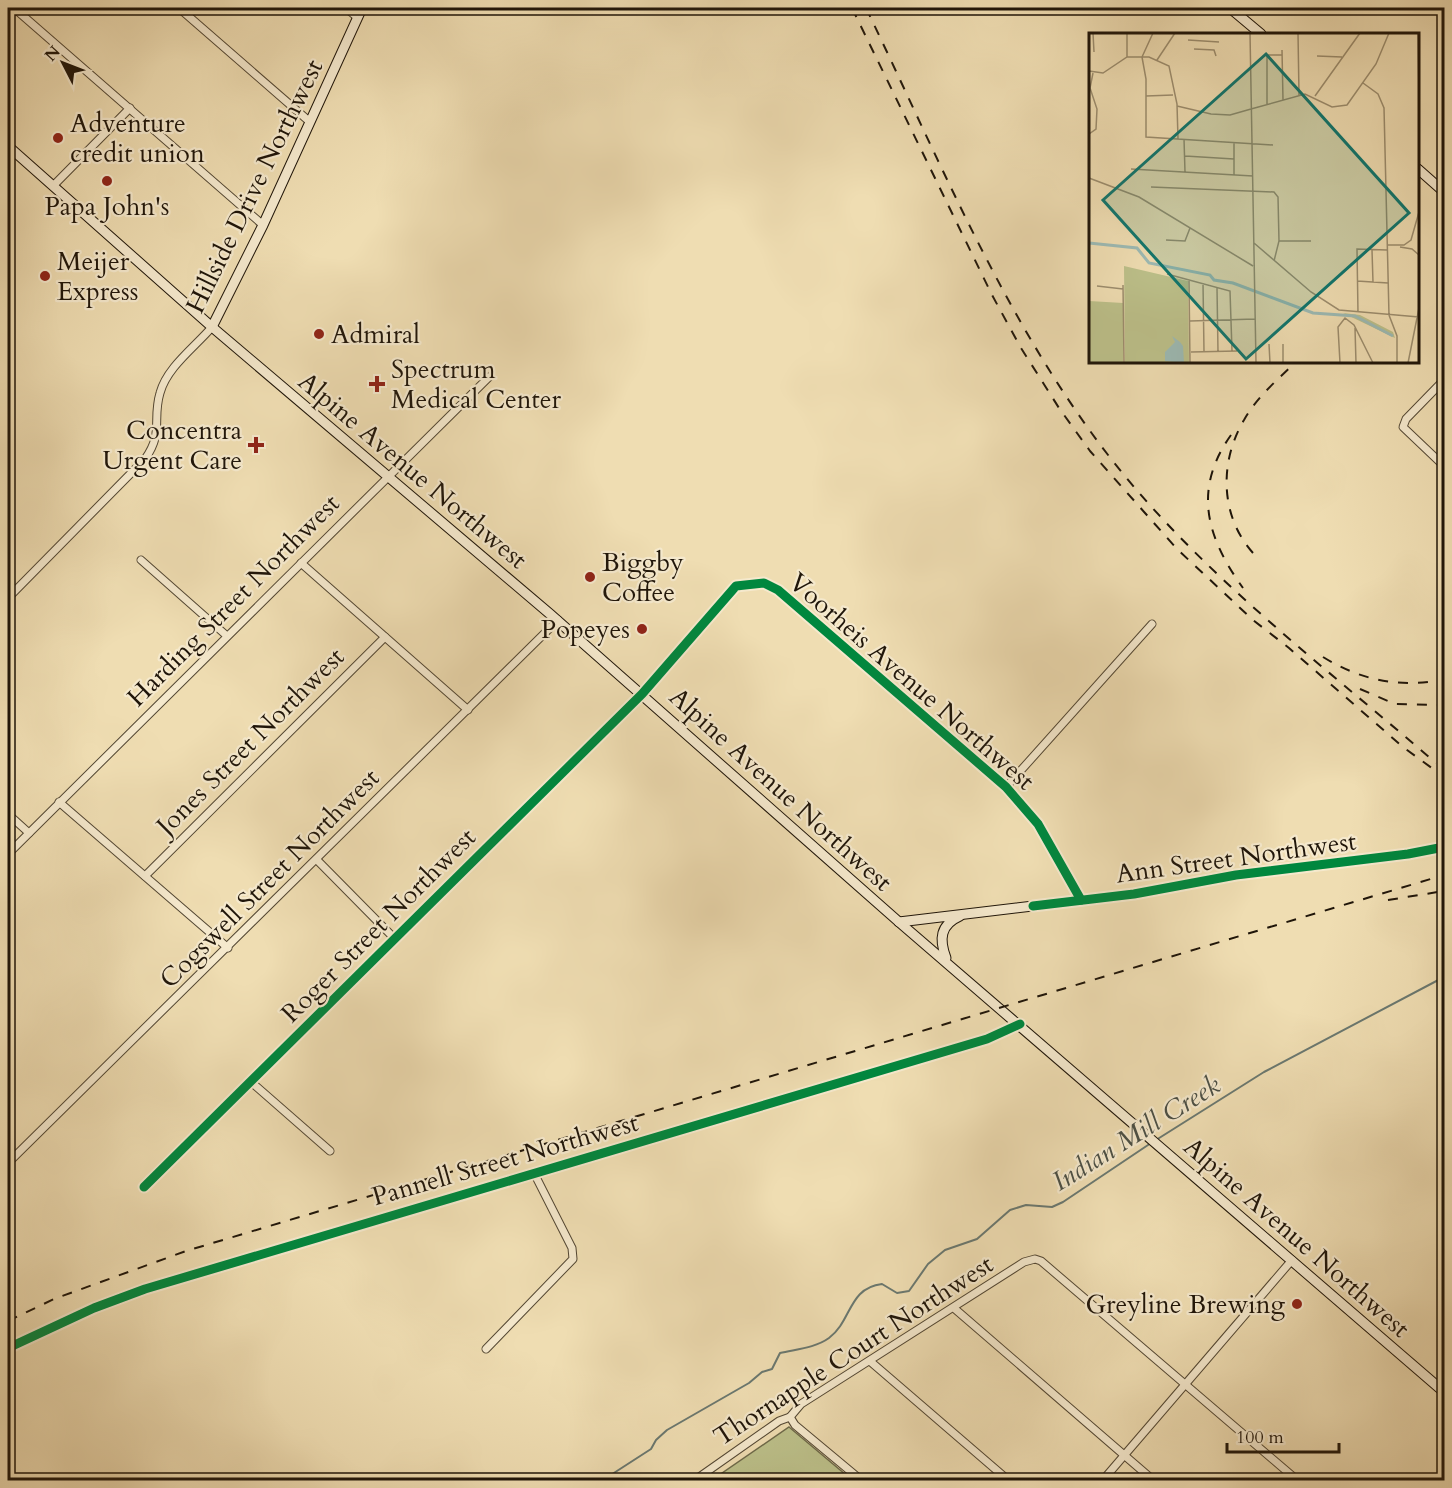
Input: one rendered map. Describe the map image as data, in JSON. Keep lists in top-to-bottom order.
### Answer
{
  "streets": {
    "main road": ["Hillside Drive Northwest", "Alpine Avenue Northwest", "Ann Street Northwest"],
    "street": [
      "Harding Street Northwest",
      "Voorheis Avenue Northwest",
      "Jones Street Northwest",
      "Cogswell Street Northwest",
      "Roger Street Northwest",
      "Pannell Street Northwest",
      "Thornapple Court Northwest"
    ]
  },
  "crossings": [
    ["Hillside Drive Northwest", "Alpine Avenue Northwest"],
    ["Alpine Avenue Northwest", "Harding Street Northwest"],
    ["Alpine Avenue Northwest", "Voorheis Avenue Northwest"],
    ["Alpine Avenue Northwest", "Ann Street Northwest"],
    ["Alpine Avenue Northwest", "Cogswell Street Northwest"],
    ["Alpine Avenue Northwest", "Roger Street Northwest"],
    ["Alpine Avenue Northwest", "Pannell Street Northwest"],
    ["Voorheis Avenue Northwest", "Ann Street Northwest"],
    ["Voorheis Avenue Northwest", "Roger Street Northwest"]
  ],
  "water": ["Indian Mill Creek"],
  "places": {
    "other": [
      "Adventure credit union",
      "Papa John's",
      "Meijer Express",
      "Admiral",
      "Biggby Coffee",
      "Popeyes",
      "Greyline Brewing"
    ],
    "health": ["Spectrum Medical Center", "Concentra Urgent Care"]
  },
  "scale_bar": "100 m",
  "north": "top left"
}
